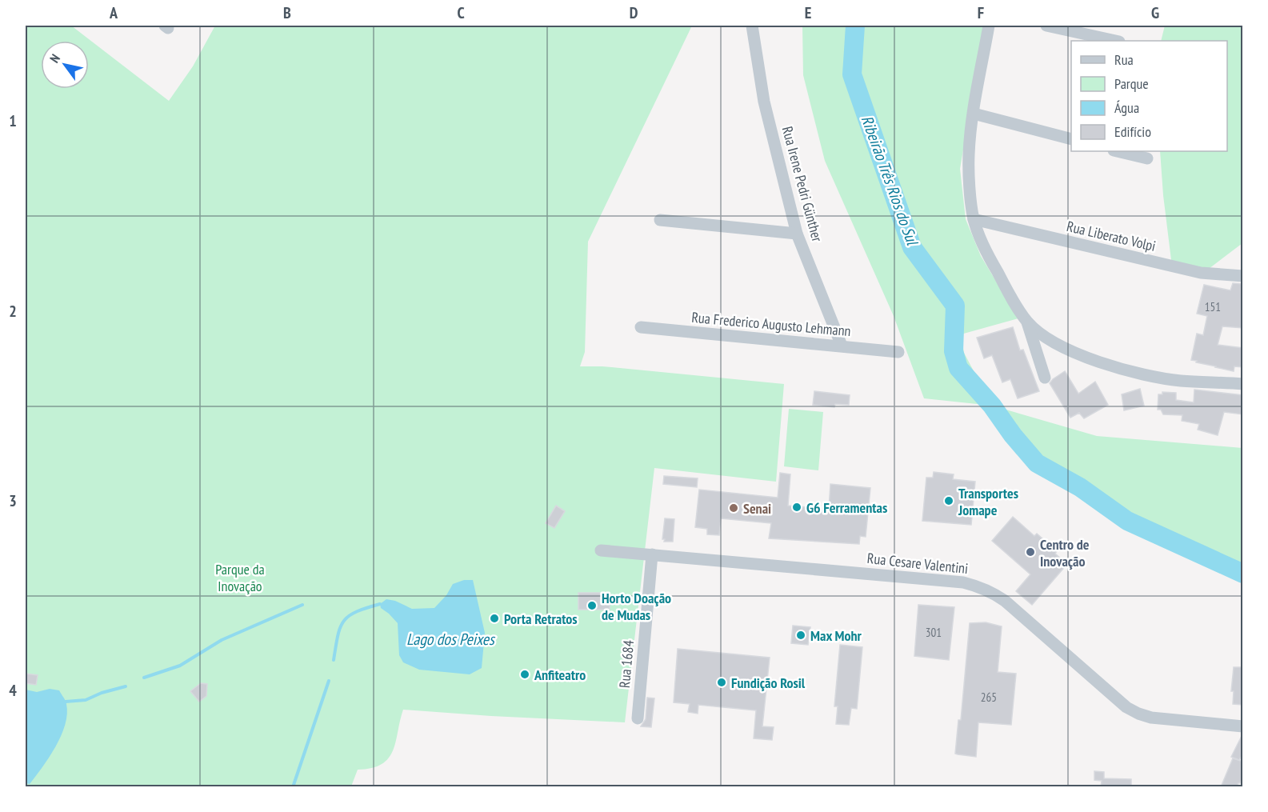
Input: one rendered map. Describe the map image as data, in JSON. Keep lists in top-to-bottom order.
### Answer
{
  "streets": {
    "street": [
      "Rua Irene Pedri Günther",
      "Rua Liberato Volpi",
      "Rua Frederico Augusto Lehmann",
      "Rua Cesare Valentini",
      "Rua 1684"
    ]
  },
  "crossings": [
    ["Rua Irene Pedri Günther", "Rua Frederico Augusto Lehmann"],
    ["Rua Cesare Valentini", "Rua 1684"]
  ],
  "water": ["Ribeirão Três Rios do Sul", "Lago dos Peixes"],
  "parks": ["Parque da Inovação"],
  "places": [
    "Transportes Jomape",
    "G6 Ferramentas",
    "Senai",
    "Centro de Inovação",
    "Horto Doação de Mudas",
    "Porta Retratos",
    "Max Mohr",
    "Anfiteatro",
    "Fundição Rosil"
  ],
  "house_numbers": ["151", "301", "265"],
  "legend": [
    "Rua",
    "Parque",
    "Água",
    "Edifício"
  ],
  "north": "top left",
  "grid": {
    "columns": [
      "A",
      "B",
      "C",
      "D",
      "E",
      "F",
      "G"
    ],
    "rows": [
      "1",
      "2",
      "3",
      "4"
    ]
  }
}
